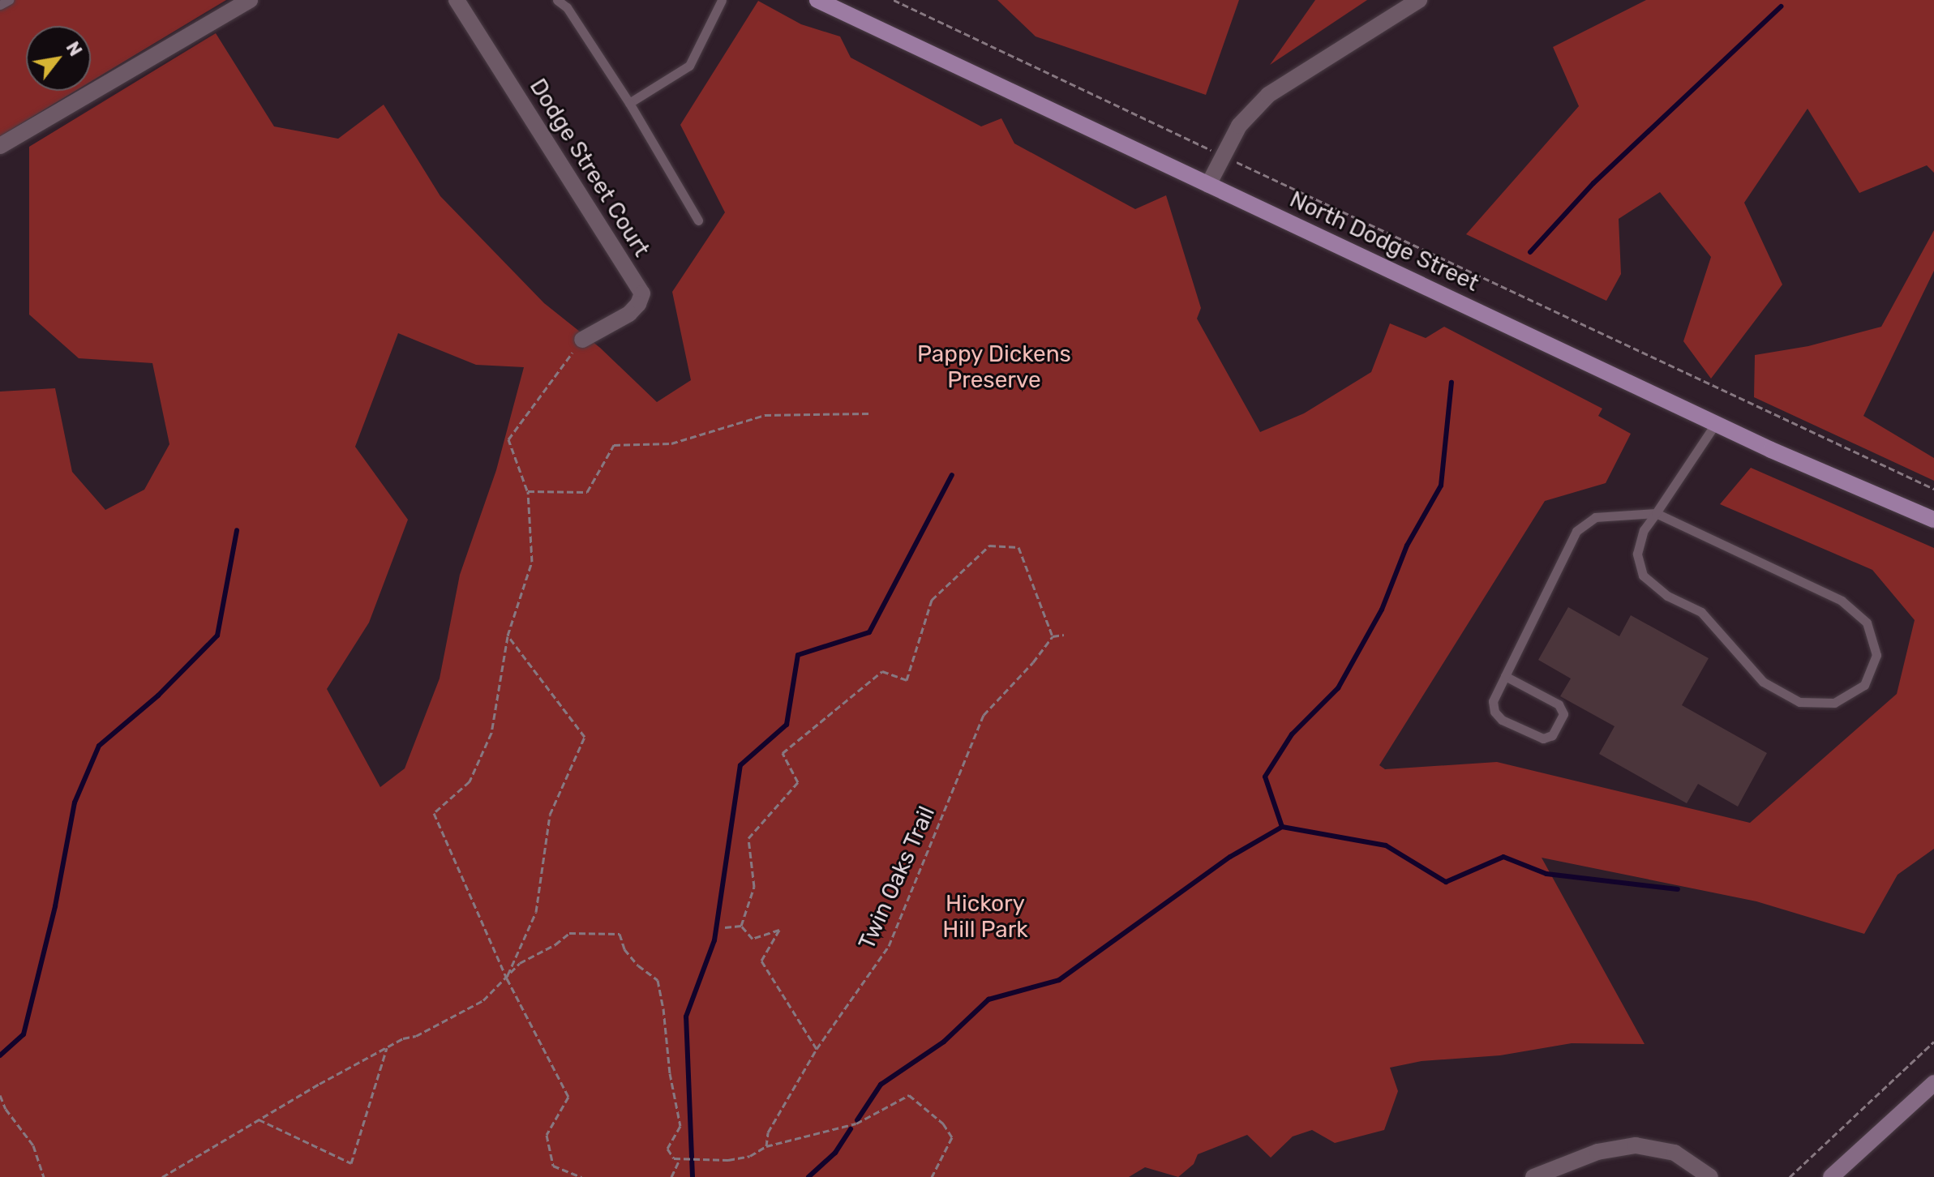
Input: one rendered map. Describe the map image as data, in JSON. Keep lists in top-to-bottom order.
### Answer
{
  "streets": {
    "main road": ["North Dodge Street"],
    "street": ["Dodge Street Court"],
    "path": ["Twin Oaks Trail"]
  },
  "parks": ["Pappy Dickens Preserve", "Hickory Hill Park"],
  "north": "top right"
}
